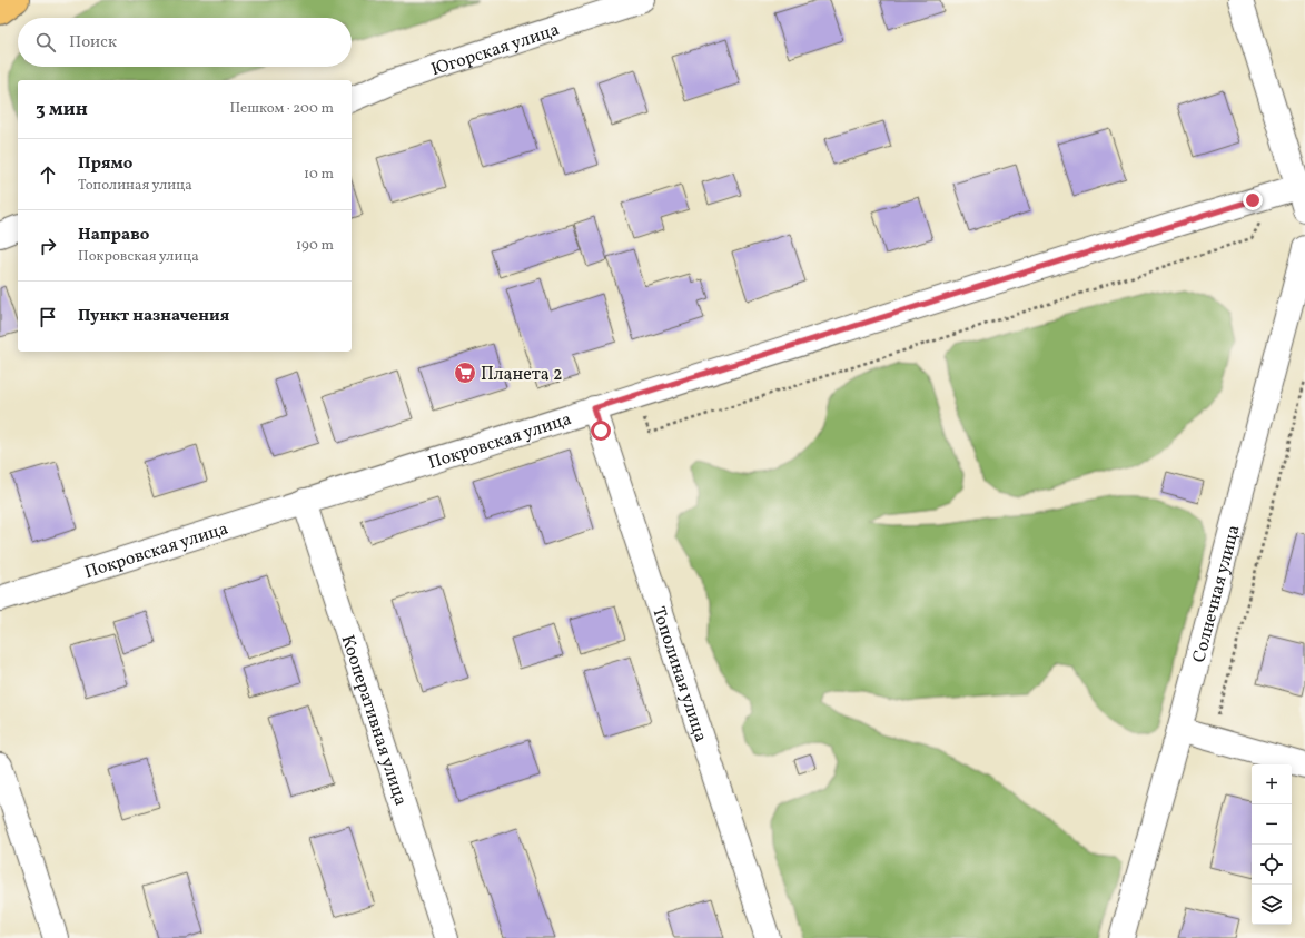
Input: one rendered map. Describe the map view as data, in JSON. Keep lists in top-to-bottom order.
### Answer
{
  "streets": {
    "street": [
      "Югорская улица",
      "Покровская улица",
      "Солнечная улица",
      "Тополиная улица",
      "Кооперативная улица"
    ]
  },
  "crossings": [
    ["Покровская улица", "Тополиная улица"],
    ["Покровская улица", "Кооперативная улица"]
  ],
  "places": {
    "supermarket": ["Планета 2"]
  },
  "page": {
    "search": "Поиск",
    "heading": ["3 мин", "Пешком · 200 m"],
    "list": [
      ["Прямо", "Тополиная улица", "10 m"],
      ["Направо", "Покровская улица", "190 m"],
      "Пункт назначения"
    ],
    "map_buttons": ["+", "−"]
  }
}
